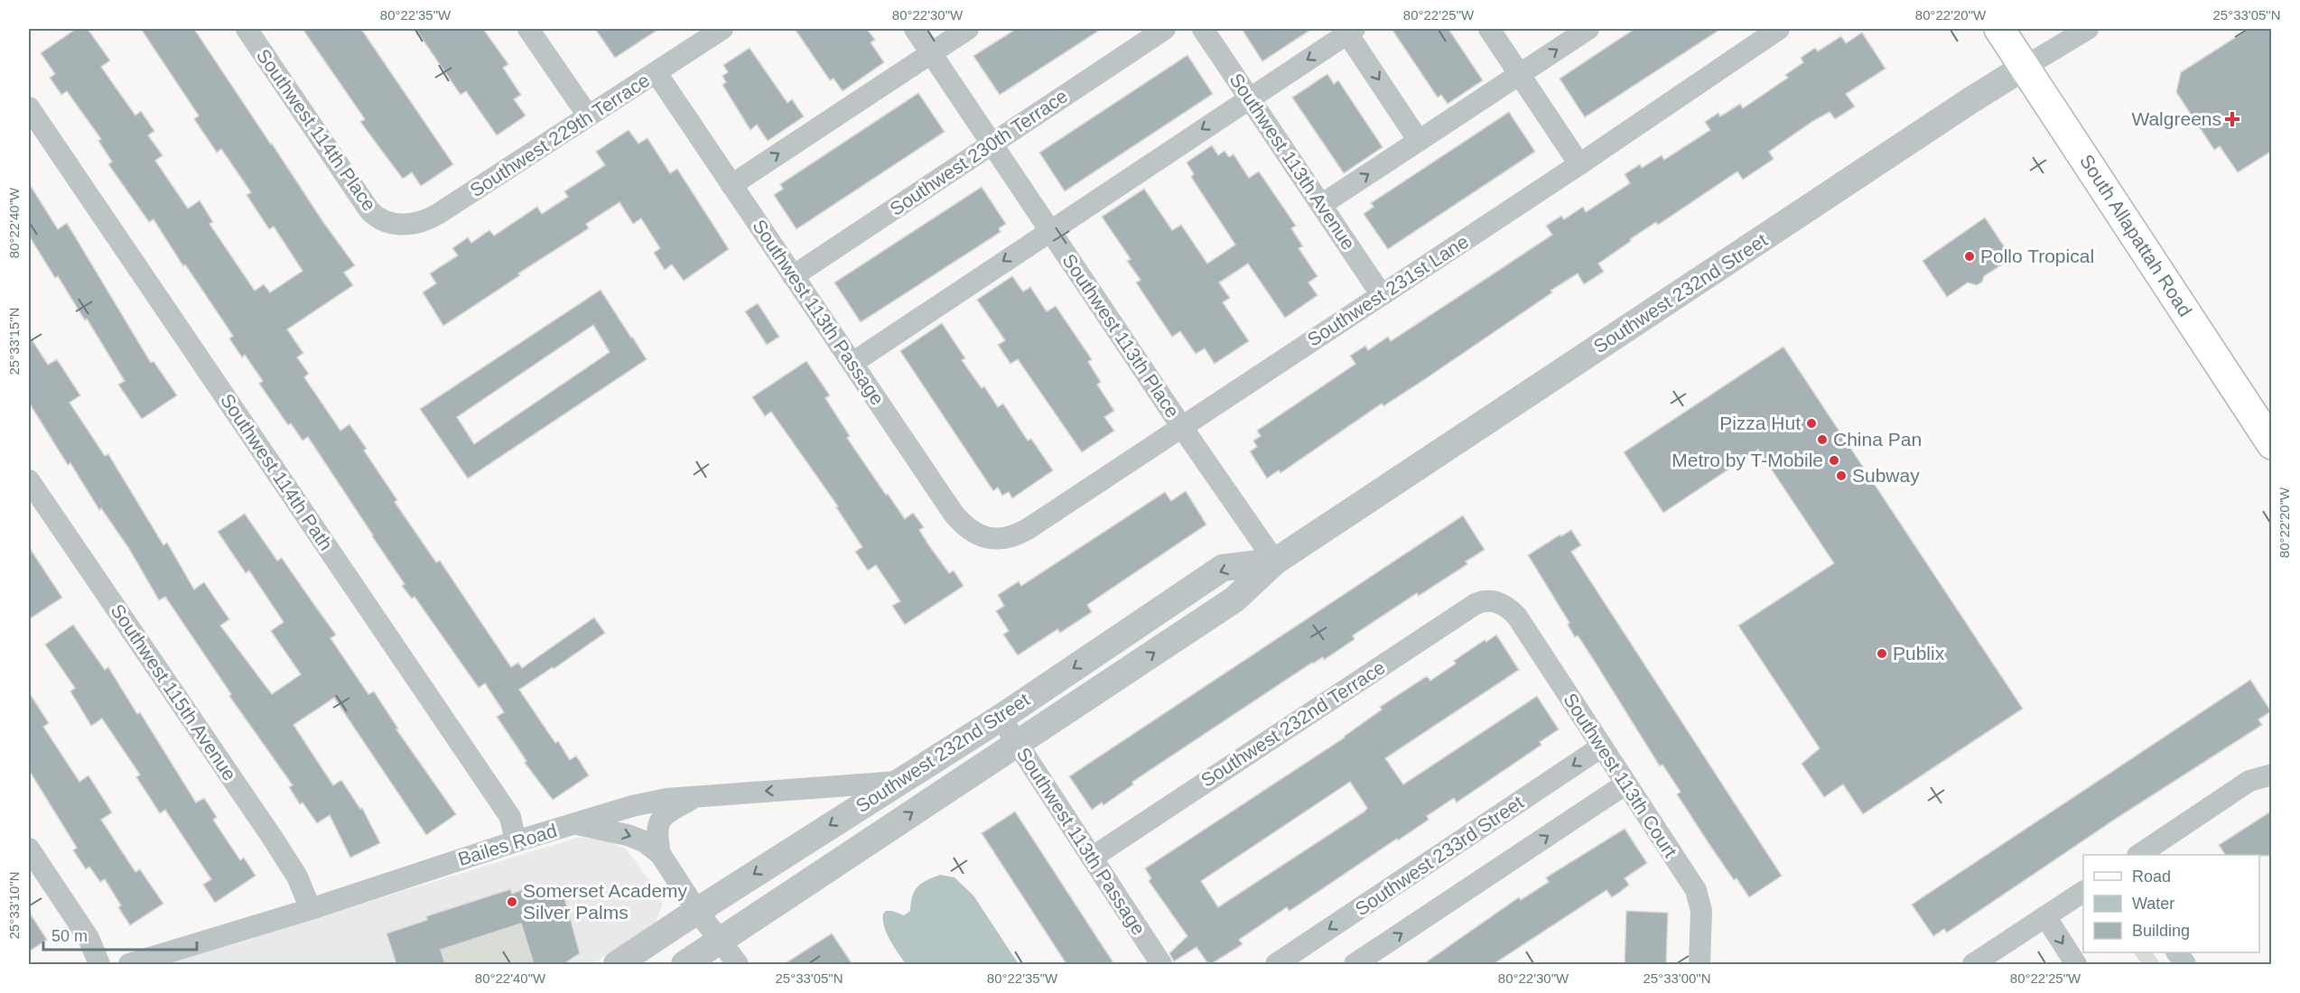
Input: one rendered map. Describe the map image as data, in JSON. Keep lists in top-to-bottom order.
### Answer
{
  "streets": {
    "main road": ["South Allapattah Road"],
    "street": [
      "Southwest 114th Place",
      "Southwest 229th Terrace",
      "Southwest 230th Terrace",
      "Southwest 113th Avenue",
      "Southwest 231st Lane",
      "Southwest 232nd Street",
      "Southwest 113th Passage",
      "Southwest 113th Place",
      "Southwest 114th Path",
      "Southwest 115th Avenue",
      "Southwest 232nd Terrace",
      "Southwest 113th Court",
      "Bailes Road",
      "Southwest 233rd Street"
    ]
  },
  "crossings": [
    ["Southwest 114th Place", "Southwest 229th Terrace"],
    ["Southwest 229th Terrace", "Southwest 113th Passage"],
    ["Southwest 230th Terrace", "Southwest 113th Passage"],
    ["Southwest 230th Terrace", "Southwest 113th Place"],
    ["Southwest 113th Avenue", "Southwest 231st Lane"],
    ["South Allapattah Road", "Southwest 232nd Street"],
    ["Southwest 231st Lane", "Southwest 113th Passage"],
    ["Southwest 231st Lane", "Southwest 113th Place"],
    ["Southwest 232nd Street", "Southwest 113th Passage"],
    ["Southwest 232nd Street", "Southwest 113th Place"],
    ["Southwest 232nd Street", "Bailes Road"],
    ["Southwest 113th Passage", "Southwest 232nd Terrace"],
    ["Southwest 114th Path", "Bailes Road"],
    ["Southwest 115th Avenue", "Bailes Road"],
    ["Southwest 232nd Terrace", "Southwest 113th Court"],
    ["Southwest 113th Court", "Southwest 233rd Street"]
  ],
  "places": {
    "health": ["Walgreens"],
    "other": [
      "Pollo Tropical",
      "Pizza Hut",
      "China Pan",
      "Metro by T-Mobile",
      "Subway",
      "Publix",
      "Somerset Academy Silver Palms"
    ]
  },
  "legend": ["Road", "Water", "Building"],
  "scale_bar": "50 m",
  "coordinates": [
    "80°22'35\"W",
    "80°22'30\"W",
    "80°22'25\"W",
    "80°22'20\"W",
    "25°33'05\"N",
    "80°22'40\"W",
    "25°33'15\"N",
    "25°33'10\"N",
    "25°33'00\"N"
  ]
}
